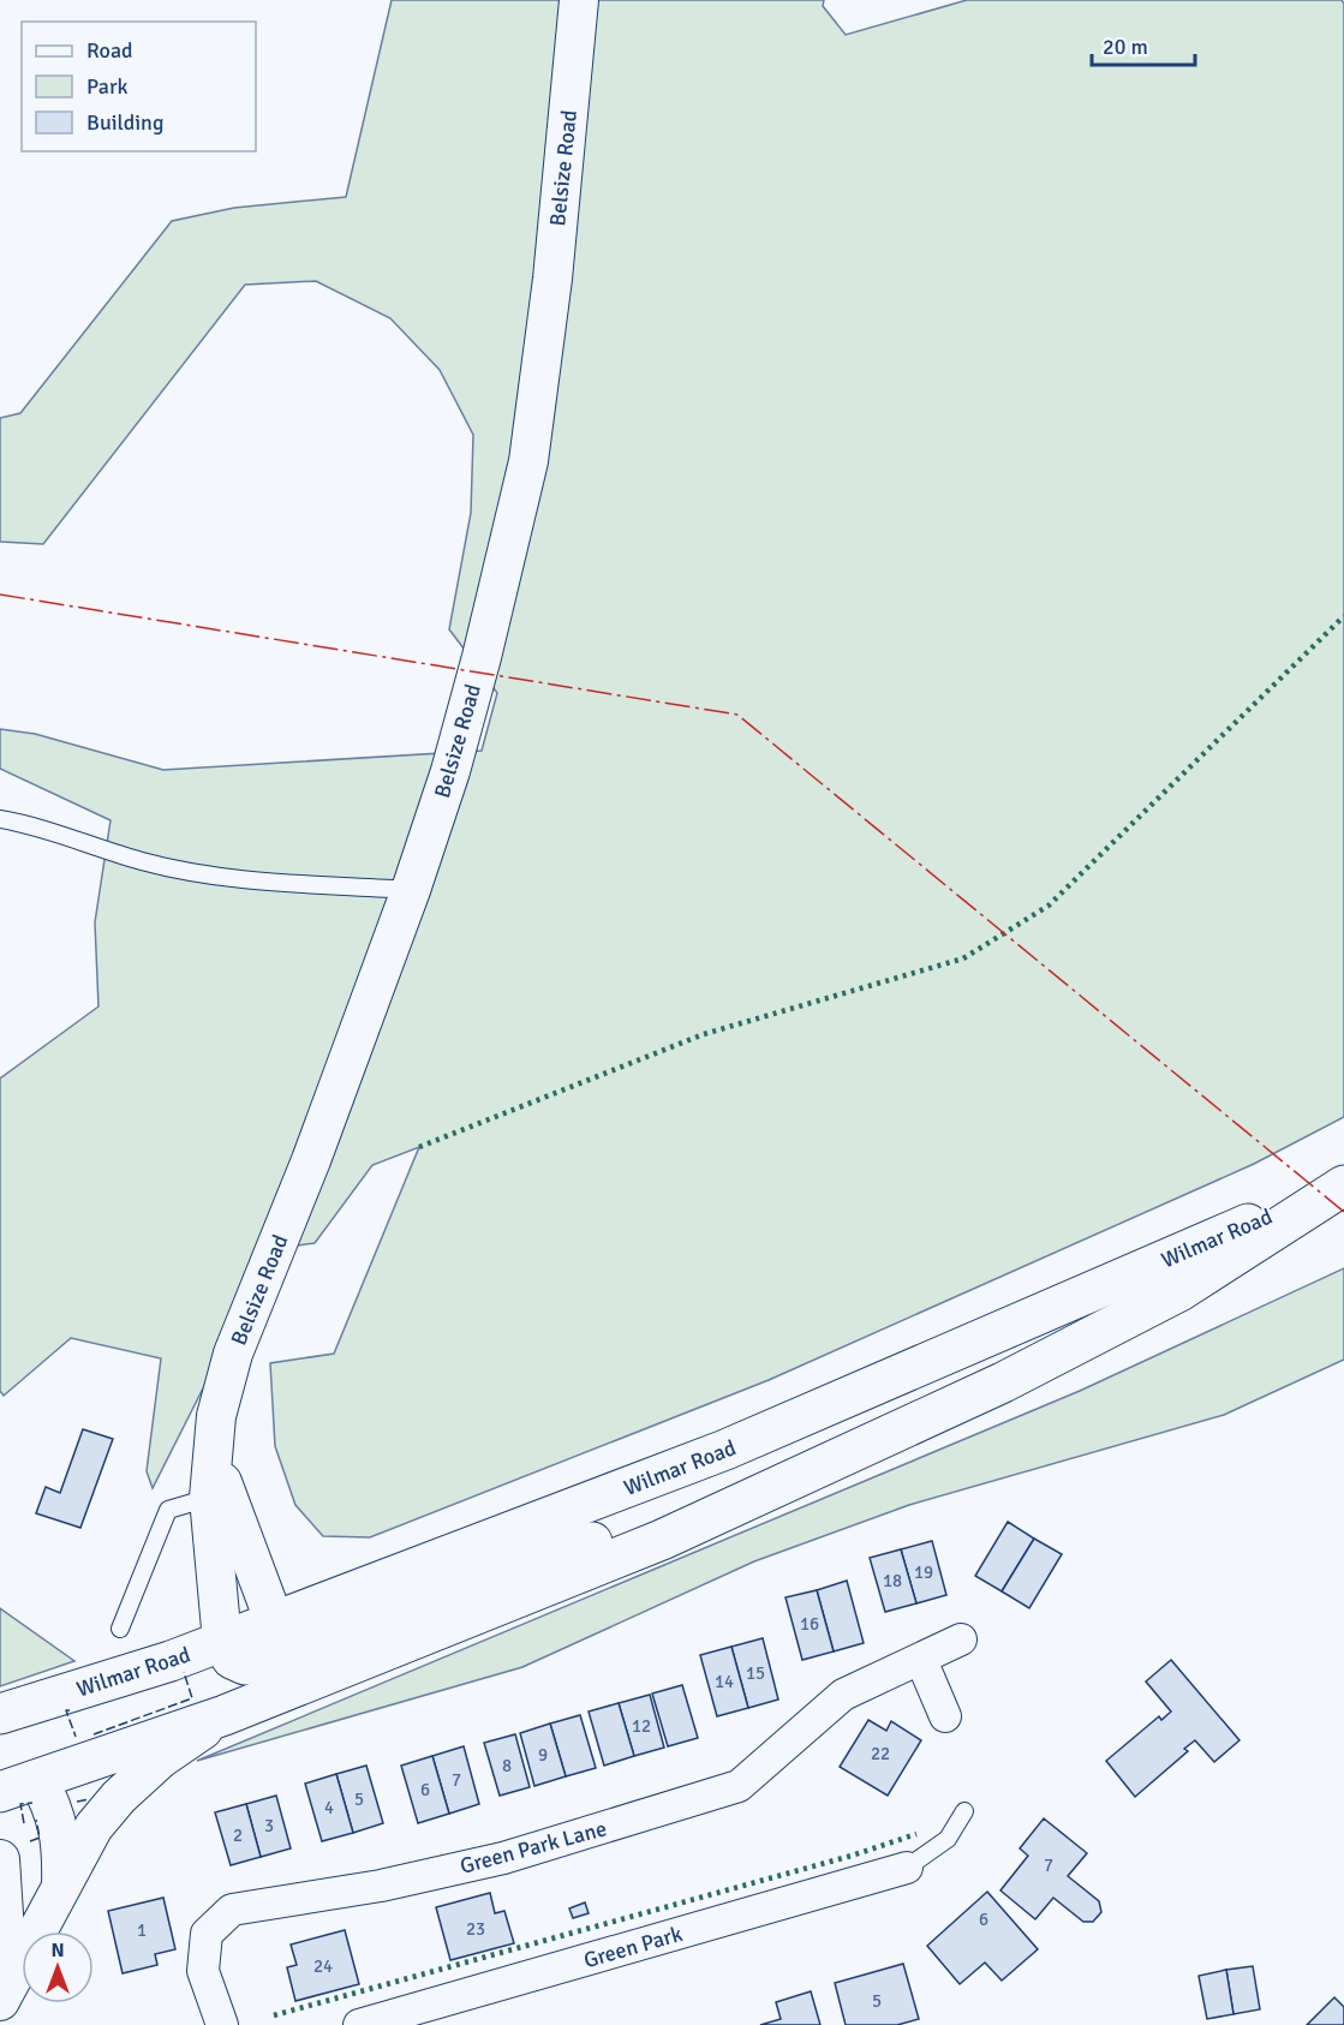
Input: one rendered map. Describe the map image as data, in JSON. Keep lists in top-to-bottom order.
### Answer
{
  "streets": {
    "main road": ["Wilmar Road"],
    "street": ["Belsize Road", "Green Park Lane", "Green Park"]
  },
  "crossings": [
    ["Belsize Road", "Wilmar Road"]
  ],
  "house_numbers": [
    "19",
    "18",
    "16",
    "15",
    "14",
    "12",
    "22",
    "9",
    "8",
    "7",
    "6",
    "5",
    "4",
    "3",
    "2",
    "7",
    "6",
    "23",
    "1",
    "24",
    "5"
  ],
  "legend": ["Road", "Park", "Building"],
  "scale_bar": "20 m",
  "north": "top"
}
